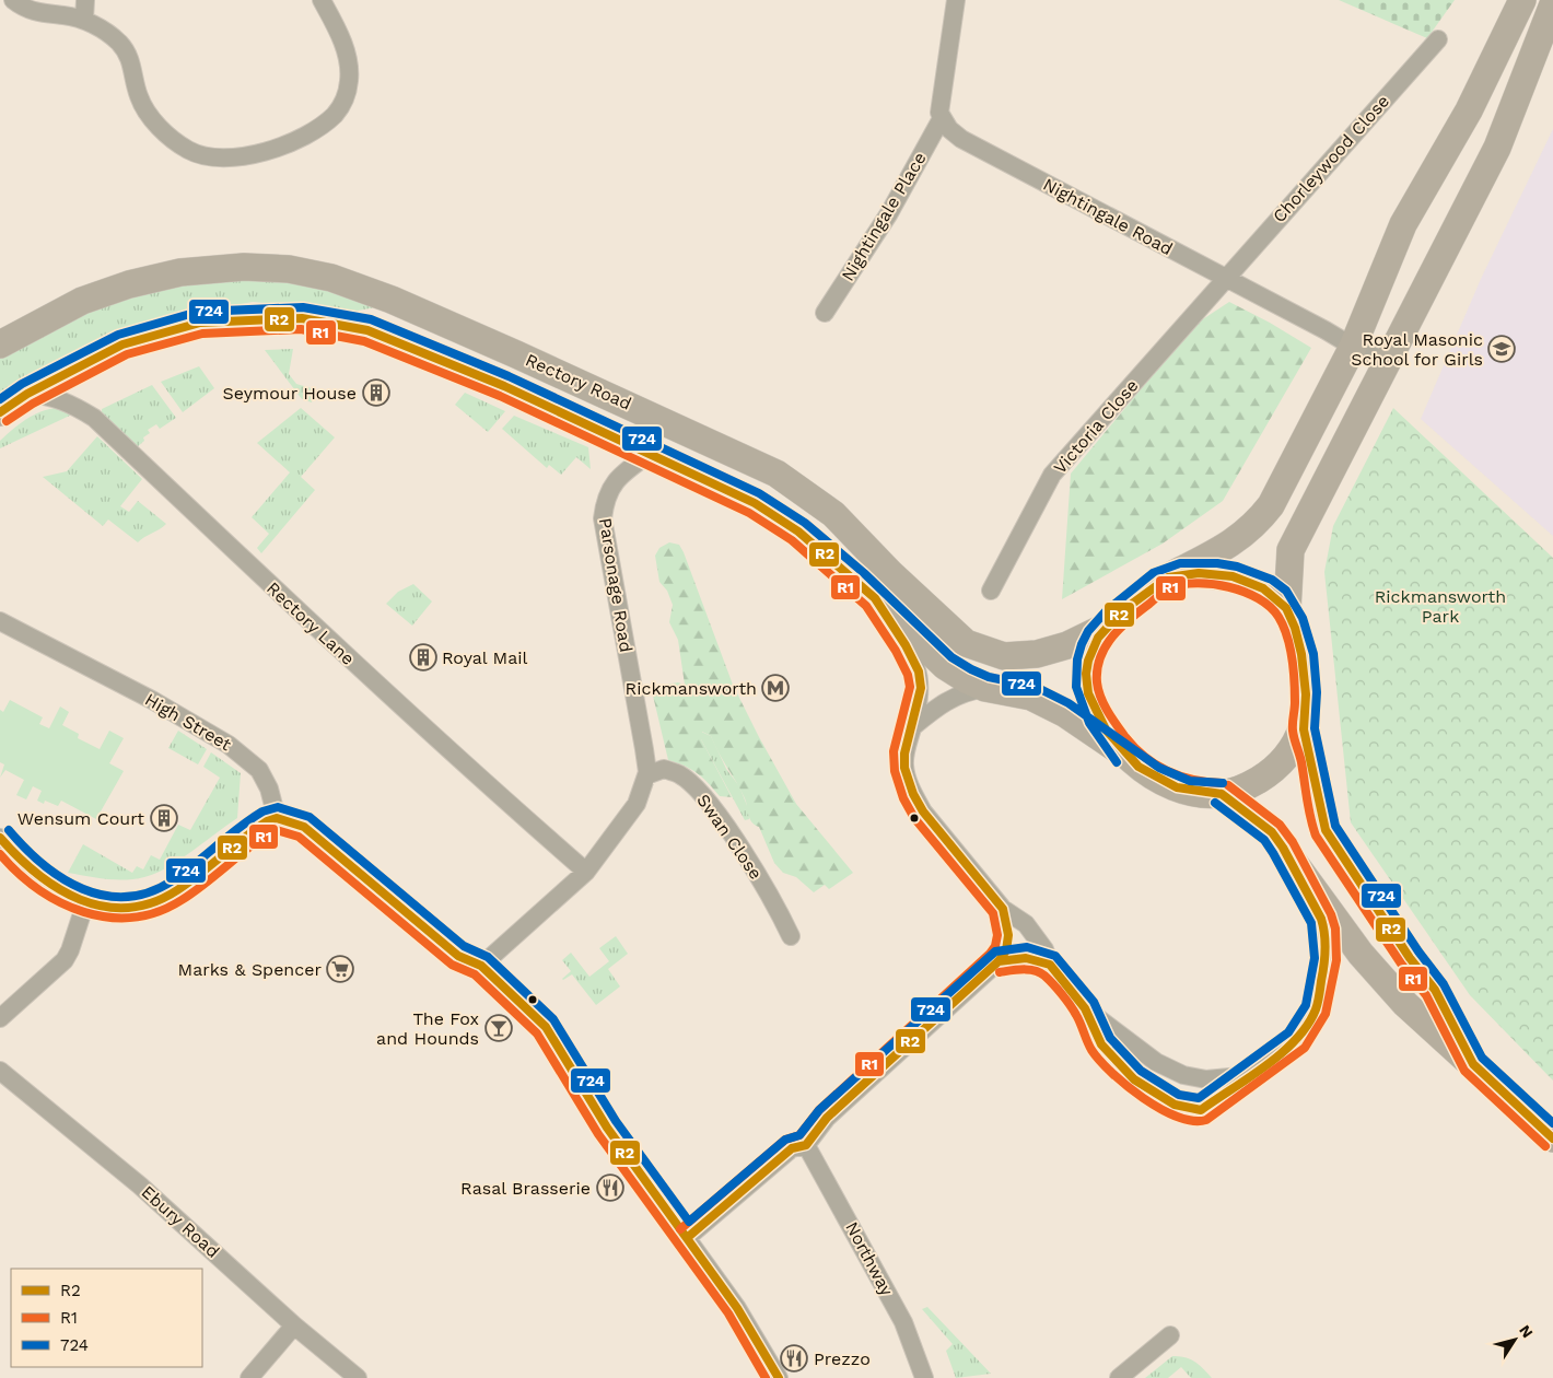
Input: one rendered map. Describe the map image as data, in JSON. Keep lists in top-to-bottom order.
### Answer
{
  "streets": {
    "main road": ["Rectory Road"],
    "street": [
      "Chorleywood Close",
      "Nightingale Place",
      "Nightingale Road",
      "Victoria Close",
      "Parsonage Road",
      "Rectory Lane",
      "High Street",
      "Swan Close",
      "Ebury Road",
      "Northway"
    ]
  },
  "crossings": [
    ["Chorleywood Close", "Nightingale Road"],
    ["Chorleywood Close", "Victoria Close"],
    ["Nightingale Place", "Nightingale Road"],
    ["Nightingale Road", "Victoria Close"],
    ["Rectory Road", "Parsonage Road"],
    ["Rectory Road", "Rectory Lane"],
    ["Parsonage Road", "Rectory Lane"],
    ["Parsonage Road", "Swan Close"]
  ],
  "parks": ["Rickmansworth Park"],
  "places": {
    "school or university": ["Royal Masonic School for Girls"],
    "building": ["Seymour House", "Royal Mail", "Wensum Court"],
    "metro station": ["Rickmansworth"],
    "supermarket": ["Marks & Spencer"],
    "bar": ["The Fox and Hounds"],
    "restaurant": ["Rasal Brasserie", "Prezzo"]
  },
  "lines": ["transit line 724", "transit line R2", "transit line R1"],
  "legend": ["R2", "R1", "724"],
  "north": "top right"
}
